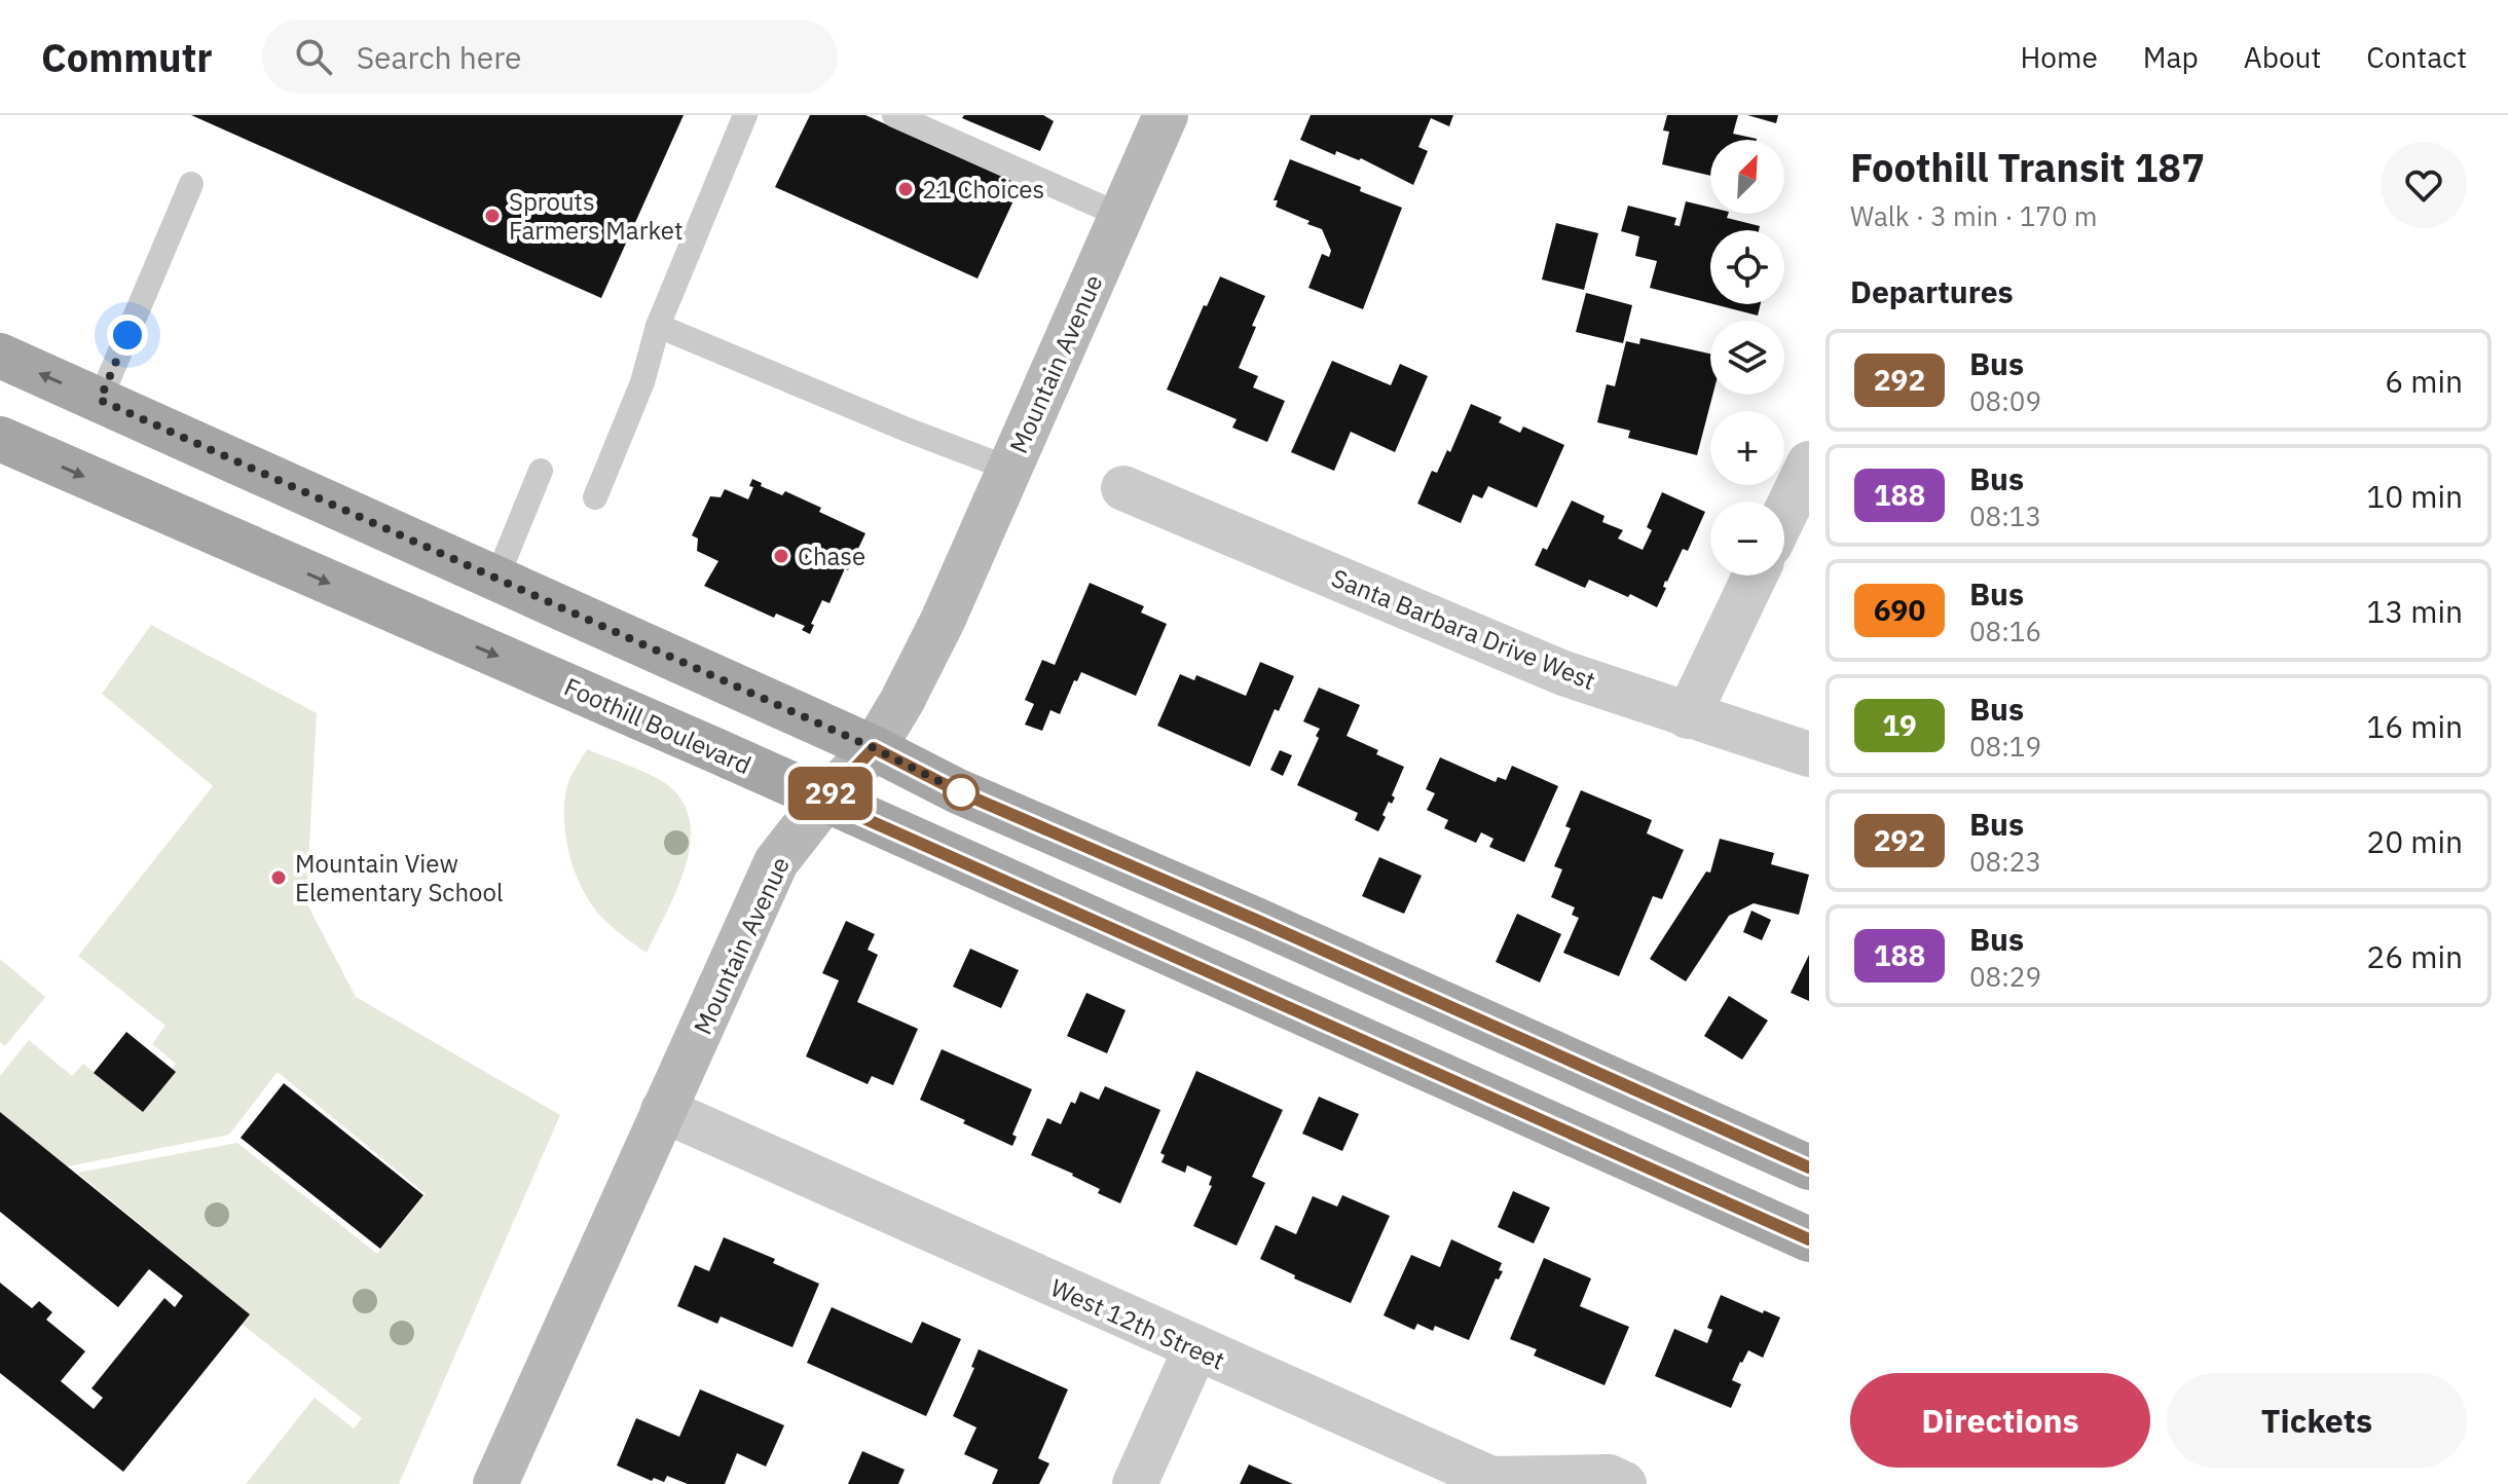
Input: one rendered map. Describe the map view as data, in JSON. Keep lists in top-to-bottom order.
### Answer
{
  "streets": {
    "main road": ["Mountain Avenue", "Foothill Boulevard"],
    "street": ["Santa Barbara Drive West", "West 12th Street"]
  },
  "crossings": [
    ["Mountain Avenue", "Foothill Boulevard"],
    ["Mountain Avenue", "West 12th Street"]
  ],
  "places": [
    "21 Choices",
    "Sprouts Farmers Market",
    "Chase",
    "Mountain View Elementary School"
  ],
  "lines": ["bus line 292"],
  "north": "top right",
  "page": {
    "header": "Commutr",
    "search": "Search here",
    "nav": [
      "Home",
      "Map",
      "About",
      "Contact"
    ],
    "on_map": "292",
    "heading": [
      ["Foothill Transit 187", "Walk · 3 min · 170 m"],
      "Departures"
    ],
    "map_buttons": ["+", "−"],
    "list": [
      {
        "mark": "292",
        "name": "Bus",
        "note": "08:09",
        "value": "6 min"
      },
      {
        "mark": "188",
        "name": "Bus",
        "note": "08:13",
        "value": "10 min"
      },
      {
        "mark": "690",
        "name": "Bus",
        "note": "08:16",
        "value": "13 min"
      },
      {
        "mark": "19",
        "name": "Bus",
        "note": "08:19",
        "value": "16 min"
      },
      {
        "mark": "292",
        "name": "Bus",
        "note": "08:23",
        "value": "20 min"
      },
      {
        "mark": "188",
        "name": "Bus",
        "note": "08:29",
        "value": "26 min"
      }
    ],
    "buttons": ["Directions", "Tickets"]
  }
}
